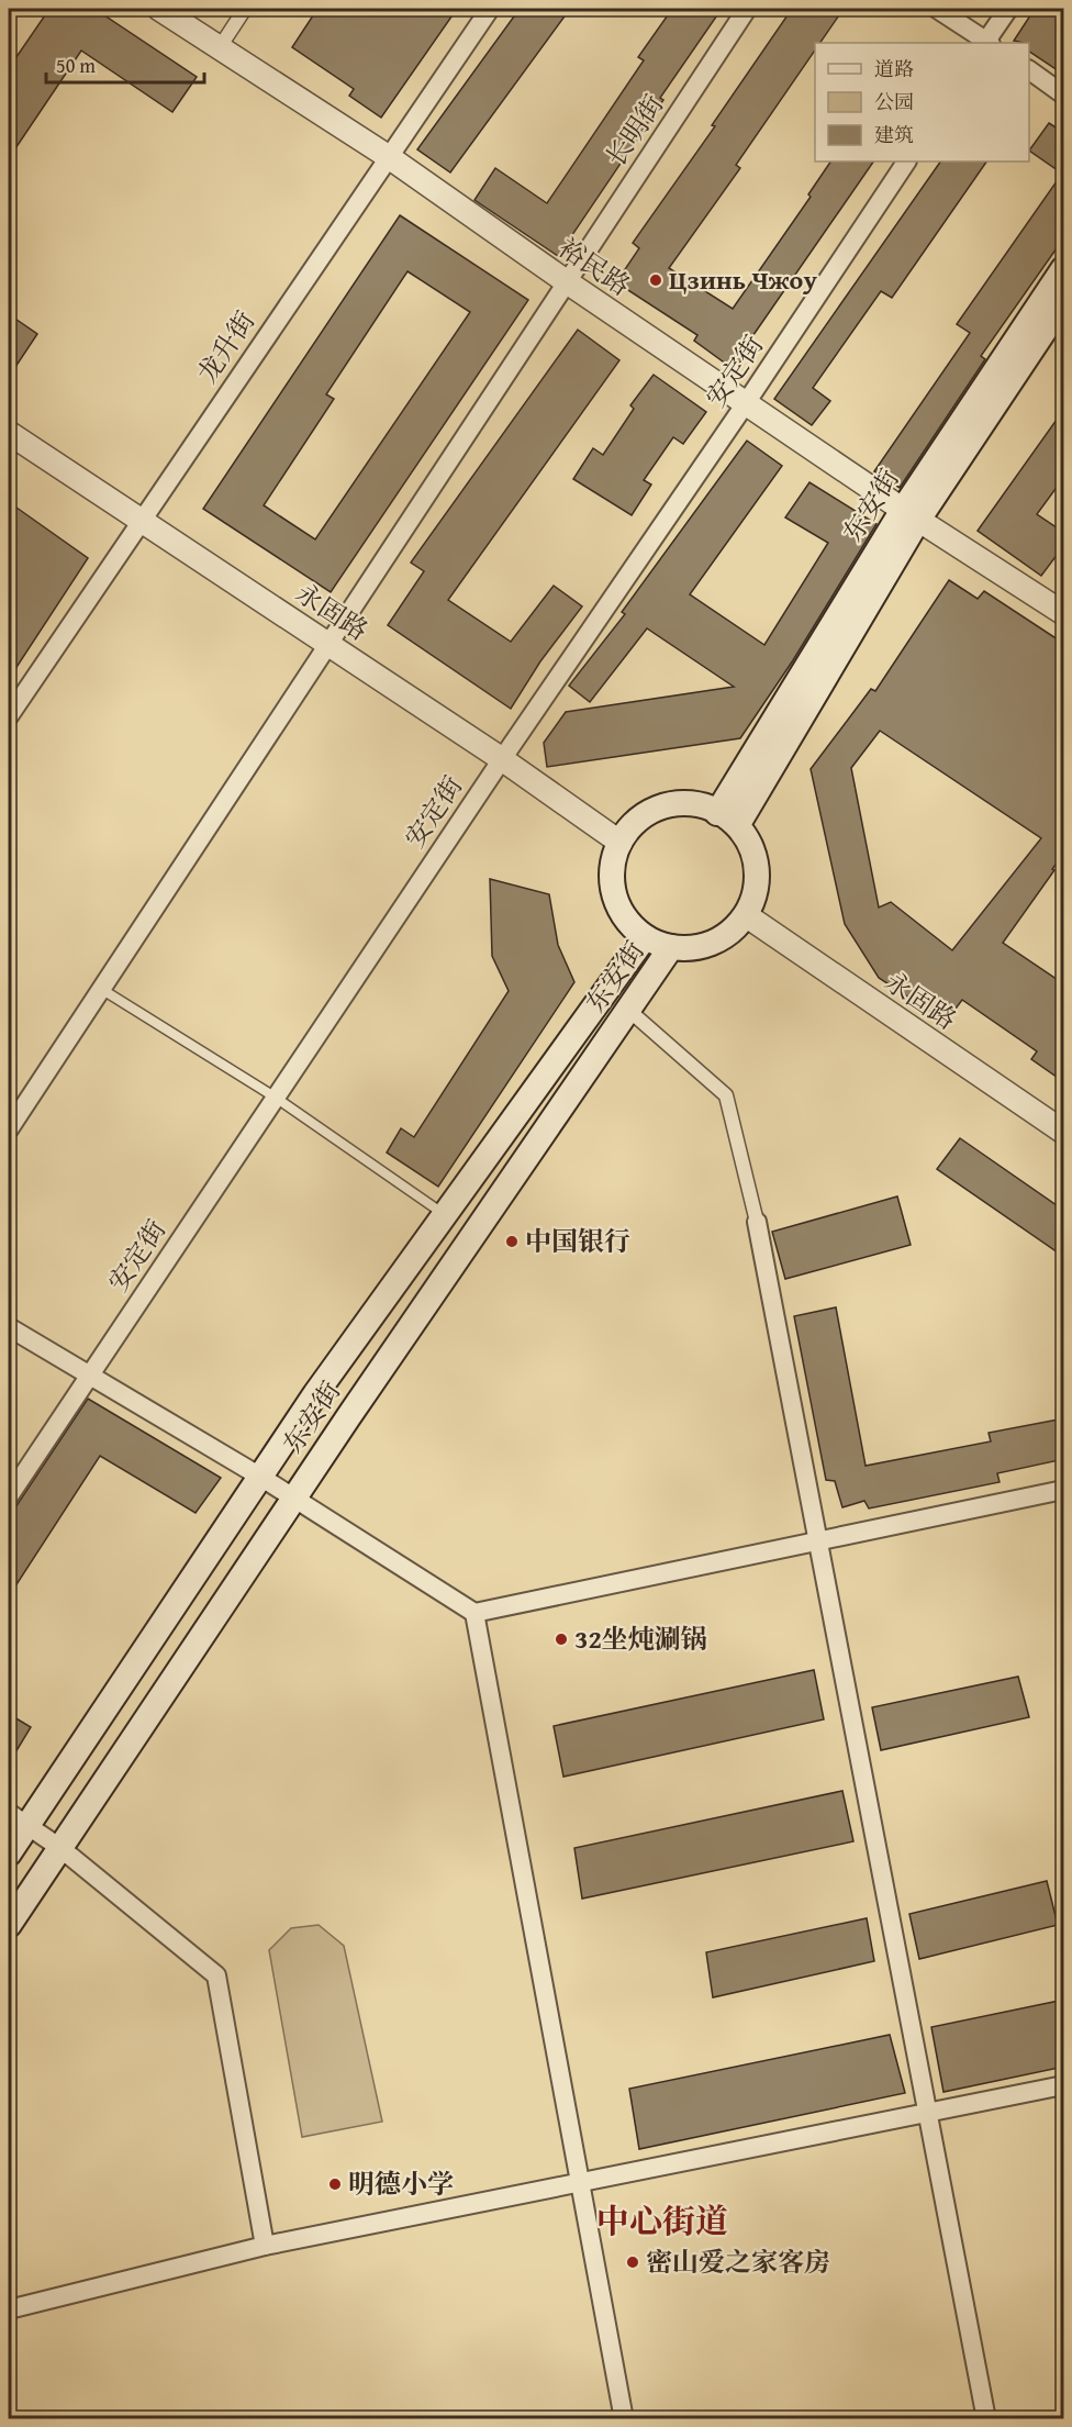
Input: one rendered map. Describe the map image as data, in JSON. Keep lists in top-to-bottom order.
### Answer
{
  "streets": {
    "main road": ["东安街"],
    "street": [
      "长明街",
      "裕民路",
      "龙升街",
      "安定街",
      "永固路"
    ]
  },
  "crossings": [
    ["长明街", "裕民路"],
    ["长明街", "永固路"],
    ["裕民路", "龙升街"],
    ["裕民路", "安定街"],
    ["裕民路", "东安街"],
    ["龙升街", "永固路"],
    ["安定街", "永固路"],
    ["东安街", "永固路"]
  ],
  "districts": ["中心街道"],
  "places": [
    "Цзинь Чжоу",
    "中国银行",
    "32坐炖涮锅",
    "明德小学",
    "密山爱之家客房"
  ],
  "legend": ["道路", "公园", "建筑"],
  "scale_bar": "50 m"
}
